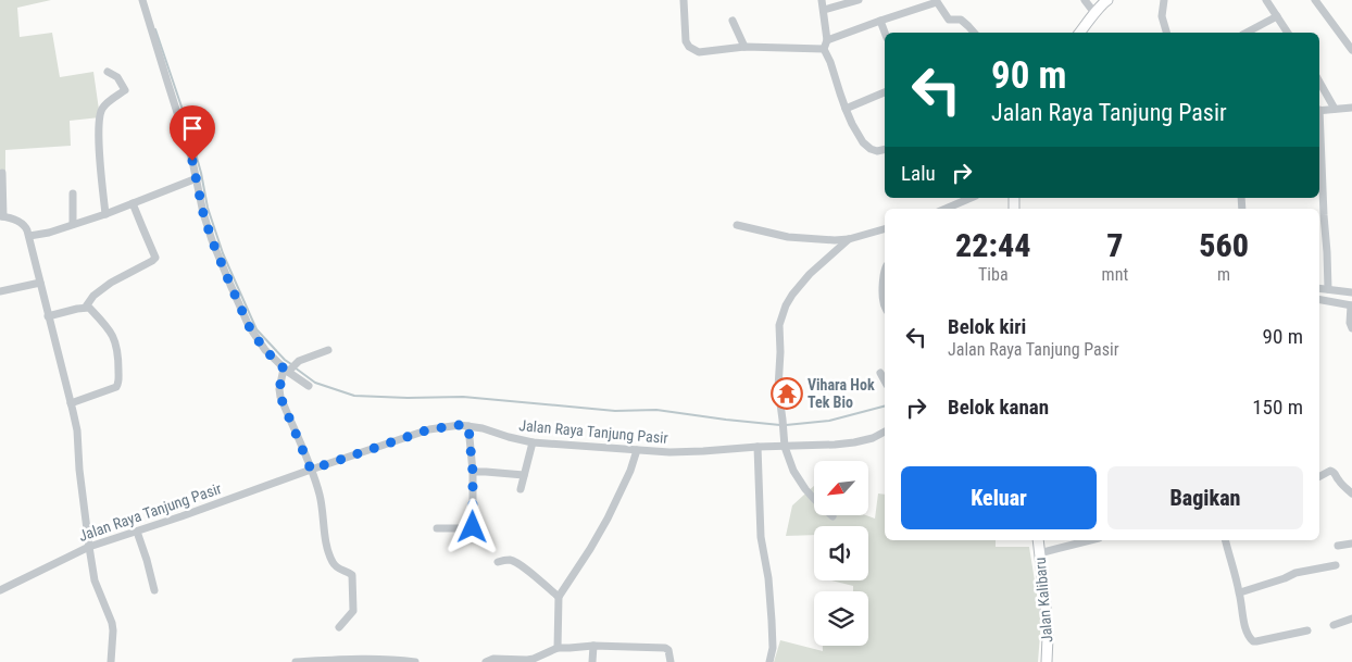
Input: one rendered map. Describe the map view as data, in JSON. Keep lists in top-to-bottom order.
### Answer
{
  "streets": {
    "main road": ["Jalan Kalibaru"],
    "street": ["Jalan Raya Tanjung Pasir"]
  },
  "places": {
    "temple": ["Vihara Hok Tek Bio"]
  },
  "north": "bottom left",
  "page": {
    "turn": ["90 m", "Jalan Raya Tanjung Pasir"],
    "then": "Lalu",
    "eta": [
      "22:44",
      "Tiba",
      "7",
      "mnt",
      "560",
      "m"
    ],
    "list": [
      {
        "name": "Belok kiri",
        "note": "Jalan Raya Tanjung Pasir",
        "value": "90 m"
      },
      {
        "name": "Belok kanan",
        "value": "150 m"
      }
    ],
    "buttons": ["Keluar", "Bagikan"]
  }
}
